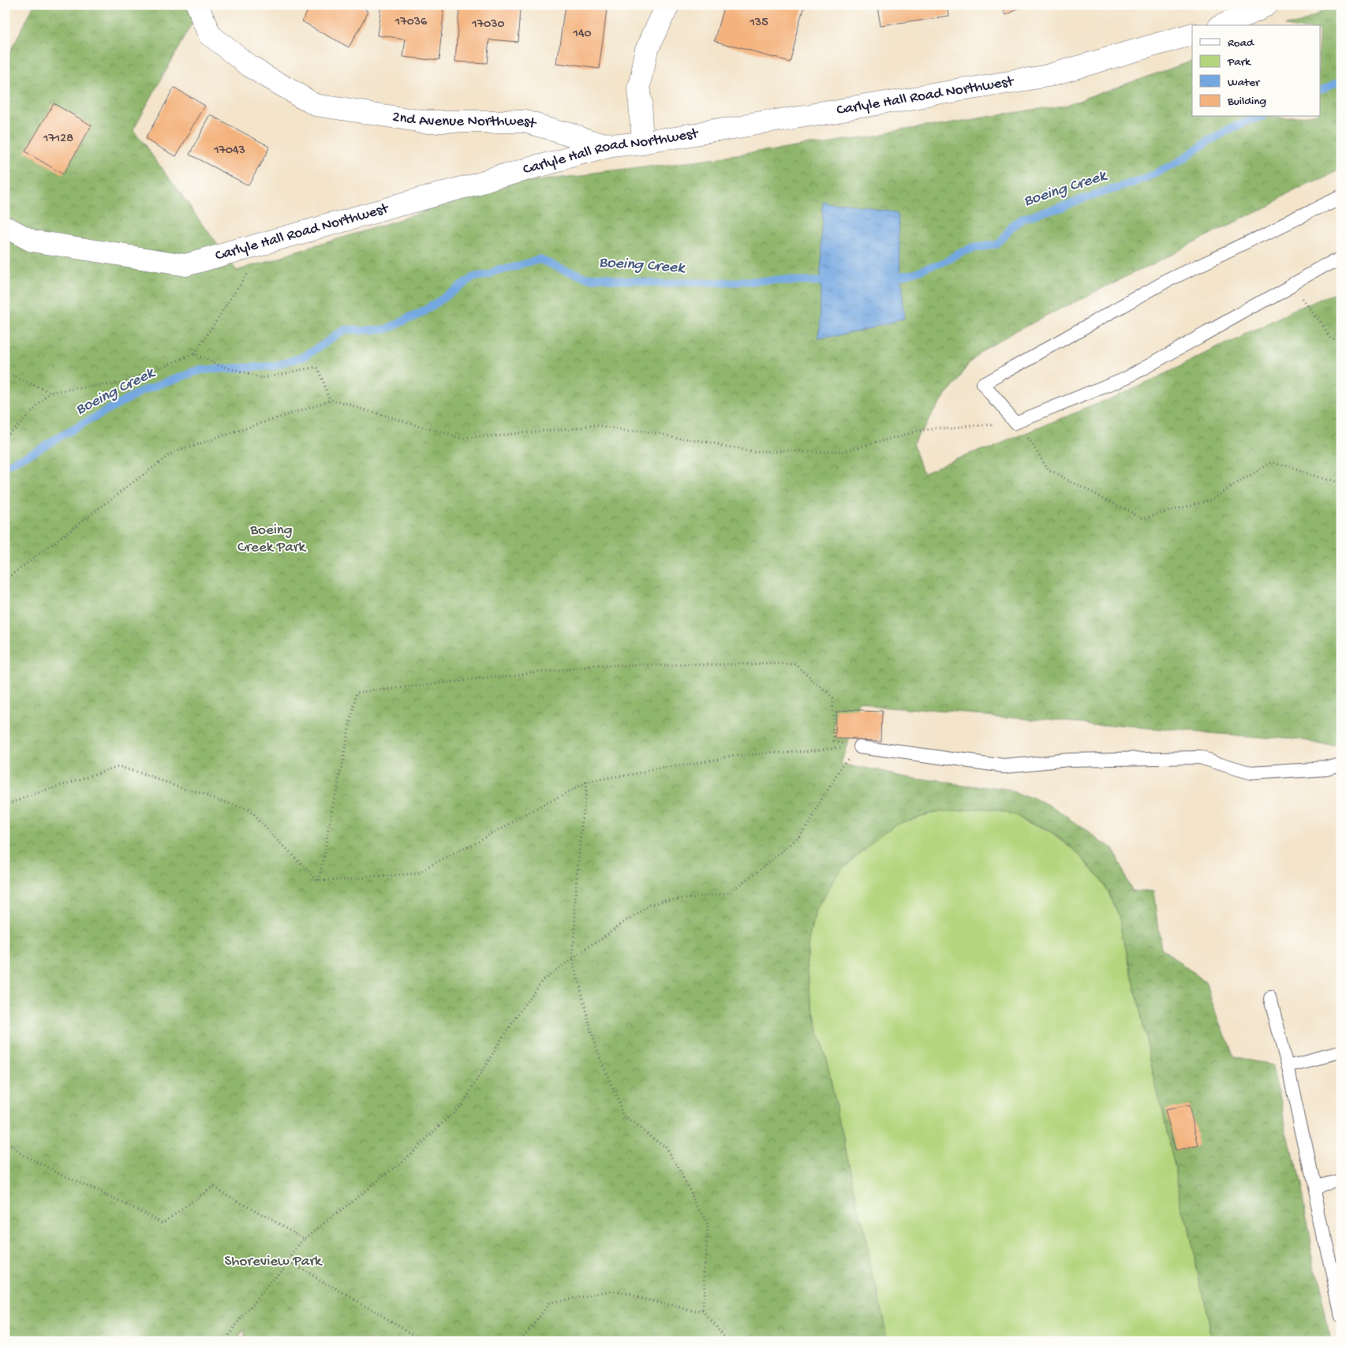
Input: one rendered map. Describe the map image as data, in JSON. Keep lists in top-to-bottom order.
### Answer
{
  "streets": {
    "street": ["Carlyle Hall Road Northwest", "2nd Avenue Northwest"]
  },
  "crossings": [
    ["Carlyle Hall Road Northwest", "2nd Avenue Northwest"]
  ],
  "water": ["Boeing Creek"],
  "parks": ["Boeing Creek Park", "Shoreview Park"],
  "house_numbers": [
    "17036",
    "135",
    "17030",
    "140",
    "17128",
    "17043"
  ],
  "legend": [
    "Road",
    "Park",
    "Water",
    "Building"
  ]
}
